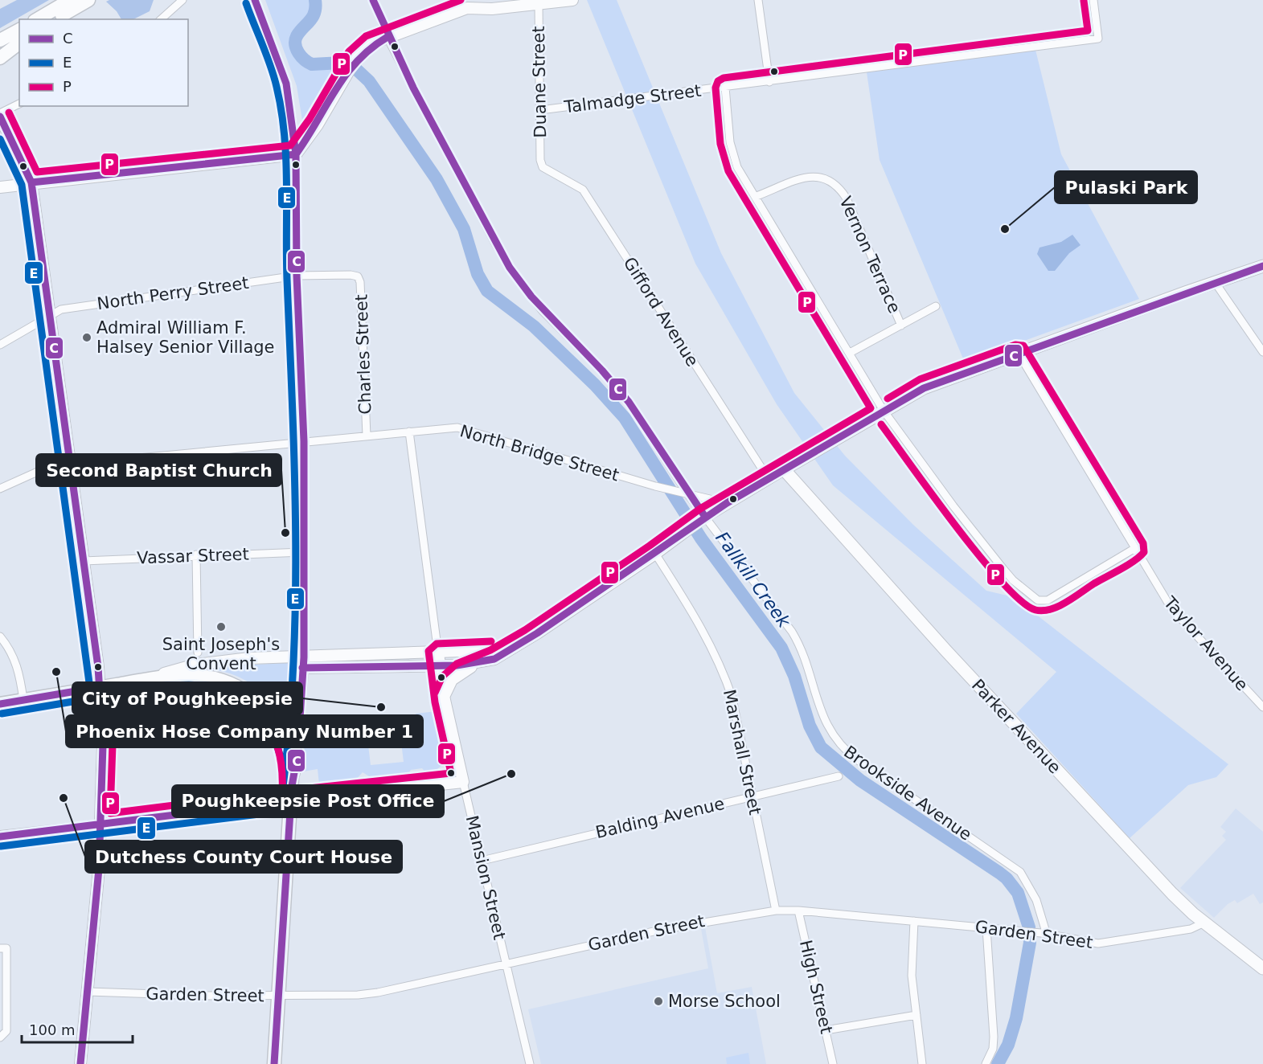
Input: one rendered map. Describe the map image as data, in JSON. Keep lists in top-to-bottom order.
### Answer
{
  "streets": {
    "main road": ["Parker Avenue"],
    "street": [
      "Duane Street",
      "Talmadge Street",
      "Vernon Terrace",
      "North Perry Street",
      "Gifford Avenue",
      "Charles Street",
      "North Bridge Street",
      "Vassar Street",
      "Taylor Avenue",
      "Marshall Street",
      "Brookside Avenue",
      "Balding Avenue",
      "Mansion Street",
      "Garden Street",
      "High Street"
    ]
  },
  "crossings": [
    ["Duane Street", "Talmadge Street"],
    ["Duane Street", "Gifford Avenue"],
    ["North Perry Street", "Charles Street"],
    ["Charles Street", "North Bridge Street"],
    ["North Bridge Street", "Brookside Avenue"],
    ["North Bridge Street", "Mansion Street"],
    ["Parker Avenue", "Garden Street"],
    ["Marshall Street", "Balding Avenue"],
    ["Marshall Street", "Garden Street"],
    ["Brookside Avenue", "Garden Street"],
    ["Balding Avenue", "Mansion Street"],
    ["Mansion Street", "Garden Street"],
    ["Garden Street", "High Street"]
  ],
  "water": ["Fallkill Creek"],
  "places": [
    "Pulaski Park",
    "Admiral William F. Halsey Senior Village",
    "Second Baptist Church",
    "Saint Joseph's Convent",
    "Phoenix Hose Company Number 1",
    "City of Poughkeepsie",
    "Poughkeepsie Post Office",
    "Dutchess County Court House",
    "Morse School"
  ],
  "lines": ["transit line C", "transit line P", "transit line E"],
  "legend": ["C", "E", "P"],
  "scale_bar": "100 m"
}
